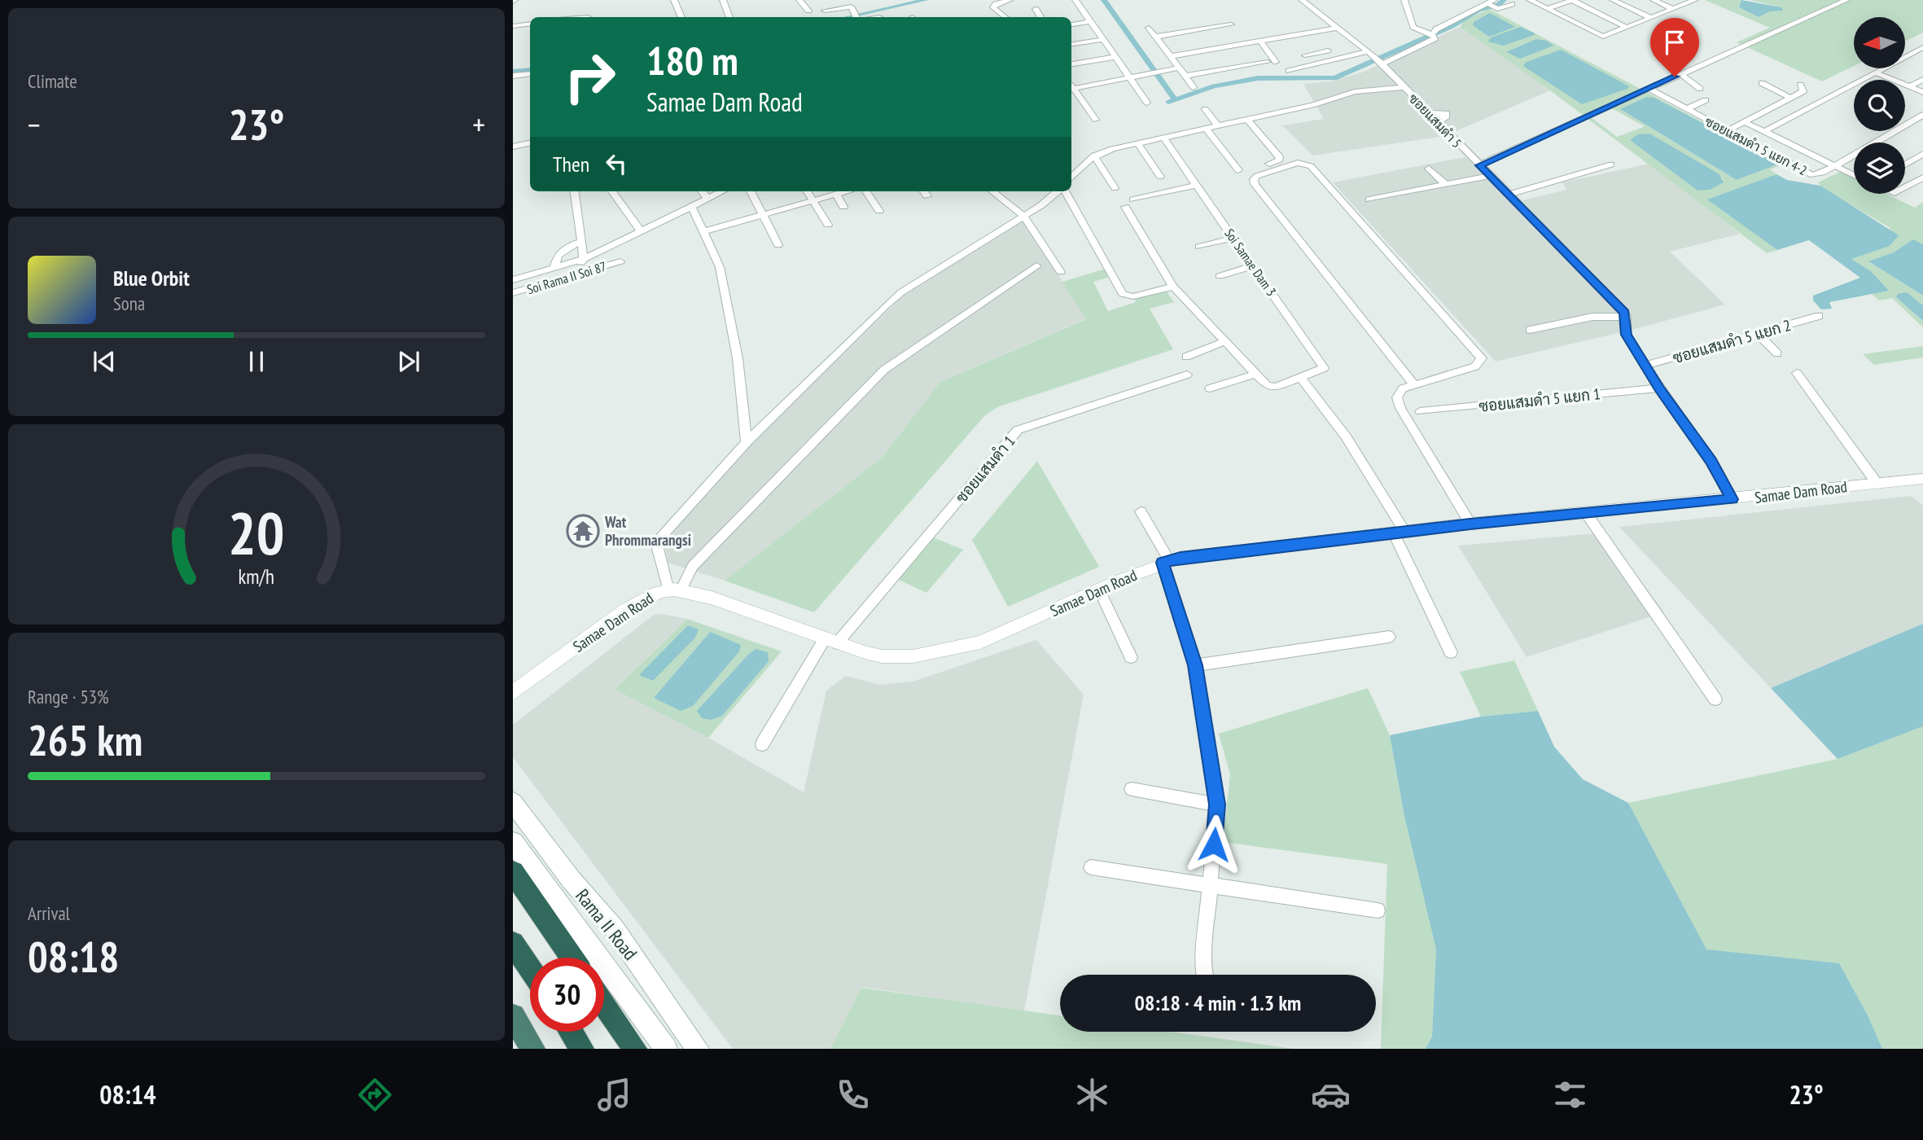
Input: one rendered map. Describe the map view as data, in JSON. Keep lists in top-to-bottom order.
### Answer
{
  "streets": {
    "main road": ["Rama II Road"],
    "street": [
      "ซอยแสมดำ 5",
      "ซอยแสมดำ 5 แยก 4-2",
      "Soi Samae Dam 3",
      "Soi Rama II Soi 87",
      "ซอยแสมดำ 5 แยก 2",
      "ซอยแสมดำ 5 แยก 1",
      "ซอยแสมดำ 1",
      "Samae Dam Road"
    ]
  },
  "crossings": [
    ["ซอยแสมดำ 5", "ซอยแสมดำ 5 แยก 2"],
    ["ซอยแสมดำ 5", "ซอยแสมดำ 5 แยก 1"],
    ["ซอยแสมดำ 5", "Samae Dam Road"],
    ["ซอยแสมดำ 1", "Samae Dam Road"]
  ],
  "places": {
    "temple": ["Wat Phrommarangsi"]
  },
  "north": "left",
  "page": {
    "tile": [
      "Climate",
      ["Range · 53%", "265 km"],
      ["Arrival", "08:18"]
    ],
    "turn": ["180 m", "Samae Dam Road"],
    "heat": ["−", "23°", "+"],
    "then": "Then",
    "song": ["Blue Orbit", "Sona"],
    "limit": "30",
    "trip": "08:18 · 4 min · 1.3 km",
    "tabs": ["08:14", "23°"],
    "gauge": ["20", "km/h"]
  }
}
